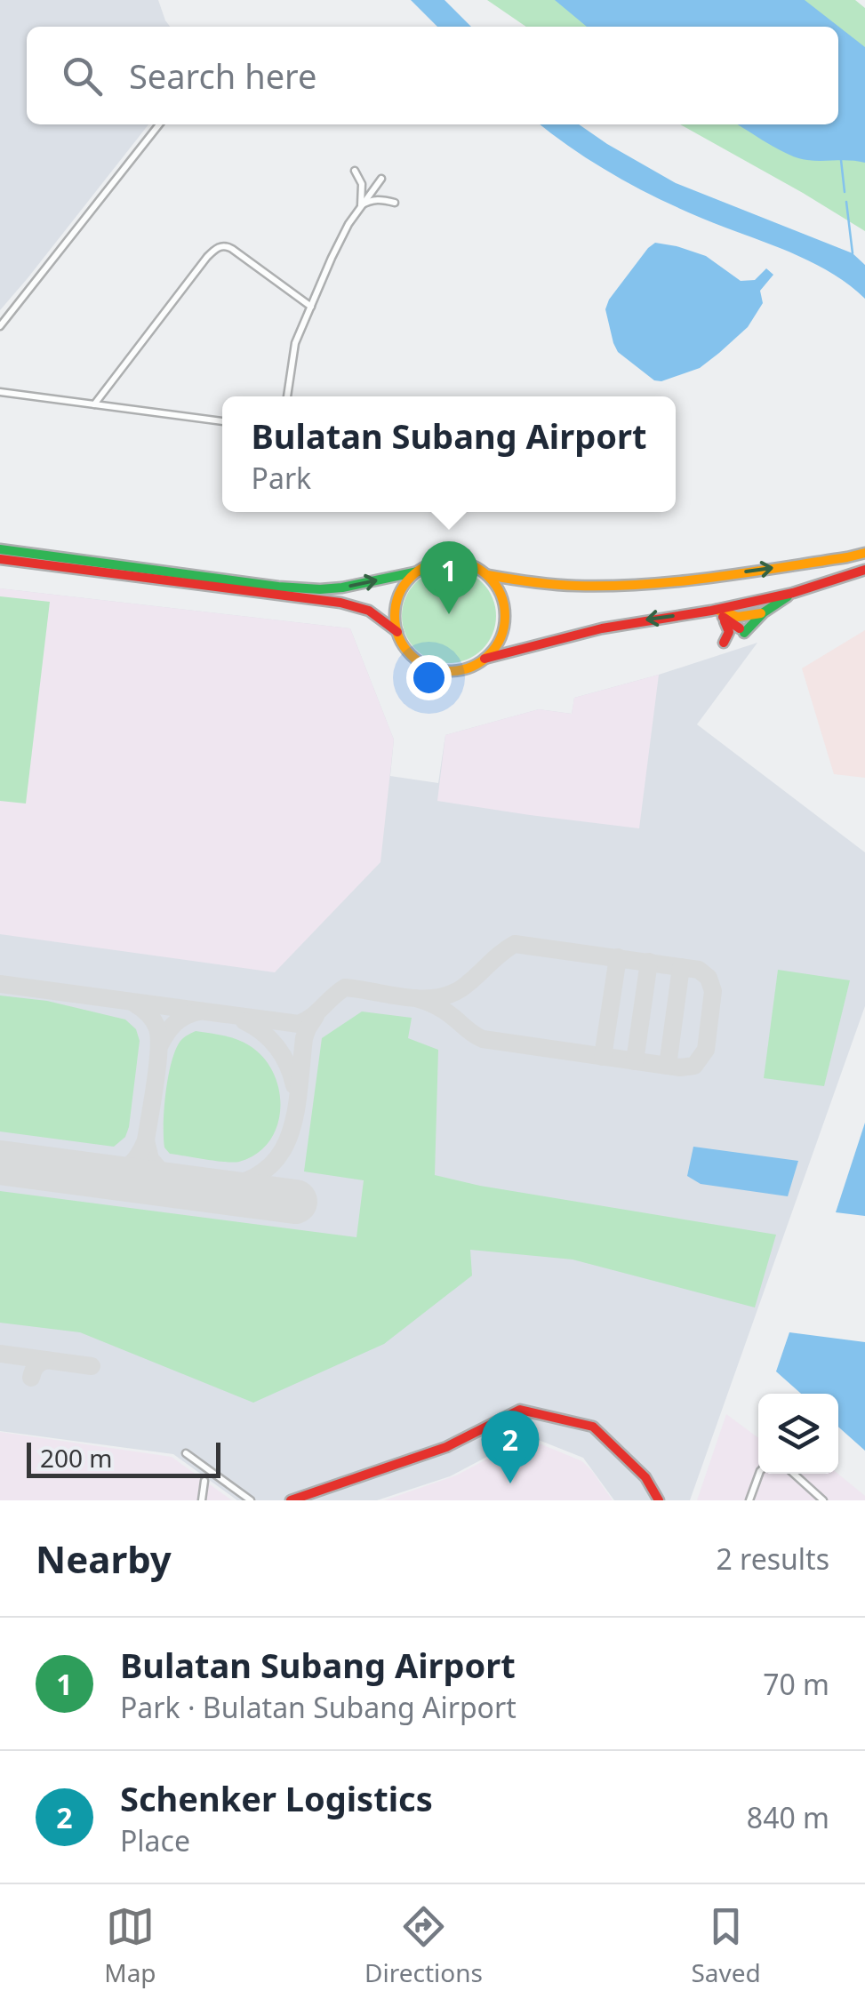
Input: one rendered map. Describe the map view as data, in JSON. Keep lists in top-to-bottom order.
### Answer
{
  "scale_bar": "200 m",
  "page": {
    "search": "Search here",
    "popup": ["Bulatan Subang Airport", "Park"],
    "pins": ["1", "2"],
    "scale": "200 m",
    "heading": ["Nearby", "2 results"],
    "list": [
      {
        "mark": "1",
        "name": "Bulatan Subang Airport",
        "note": "Park · Bulatan Subang Airport",
        "value": "70 m"
      },
      {
        "mark": "2",
        "name": "Schenker Logistics",
        "note": "Place",
        "value": "840 m"
      }
    ],
    "nav": ["Map", "Directions", "Saved"]
  }
}
